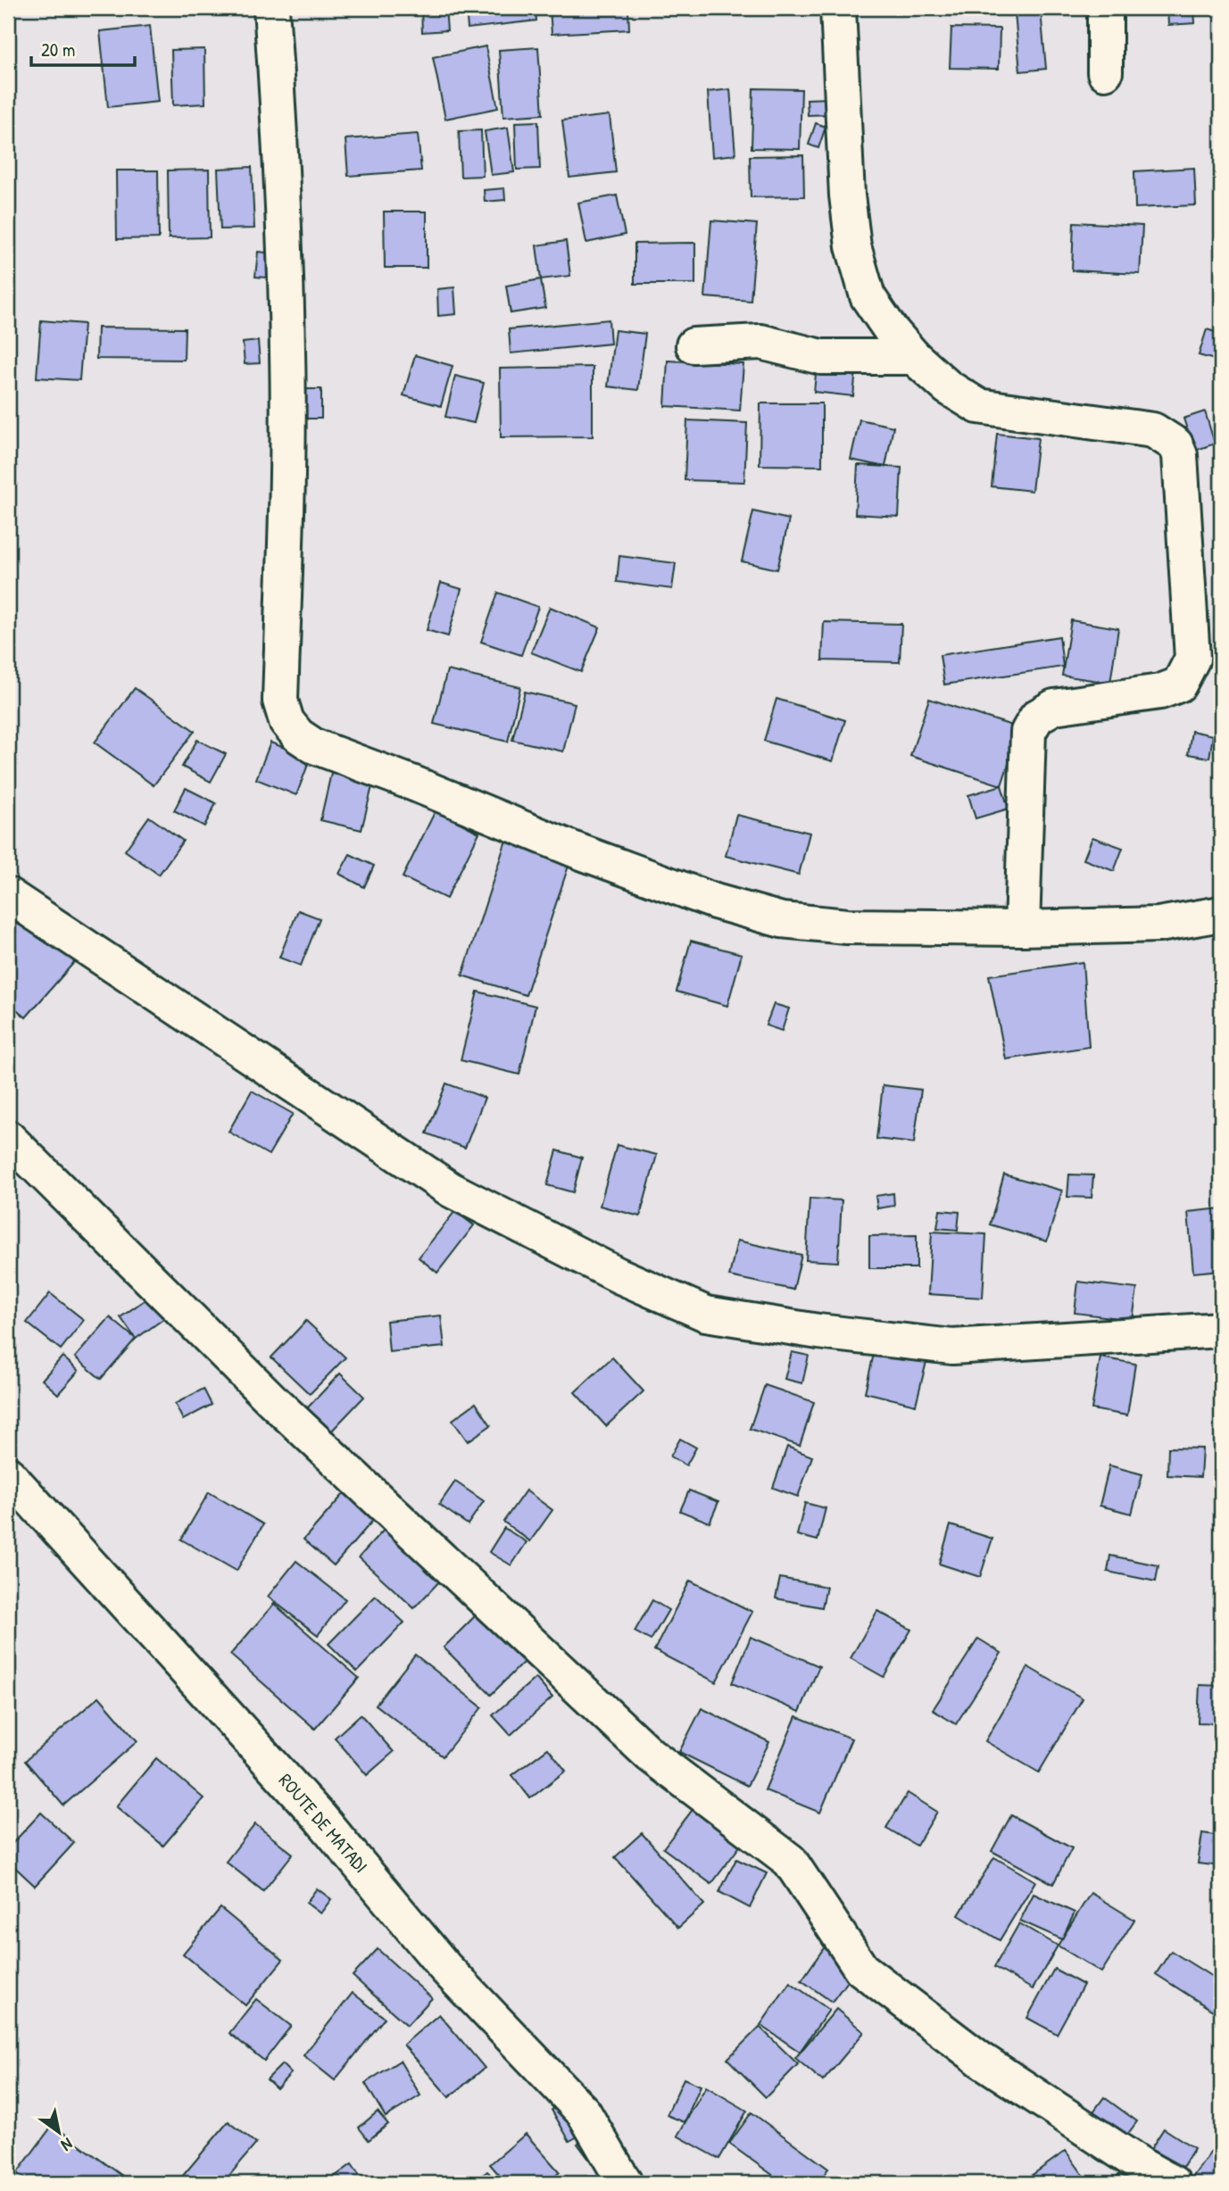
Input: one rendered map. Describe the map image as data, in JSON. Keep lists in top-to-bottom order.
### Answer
{
  "streets": {
    "main road": ["ROUTE DE MATADI"]
  },
  "scale_bar": "20 m",
  "north": "bottom right"
}
